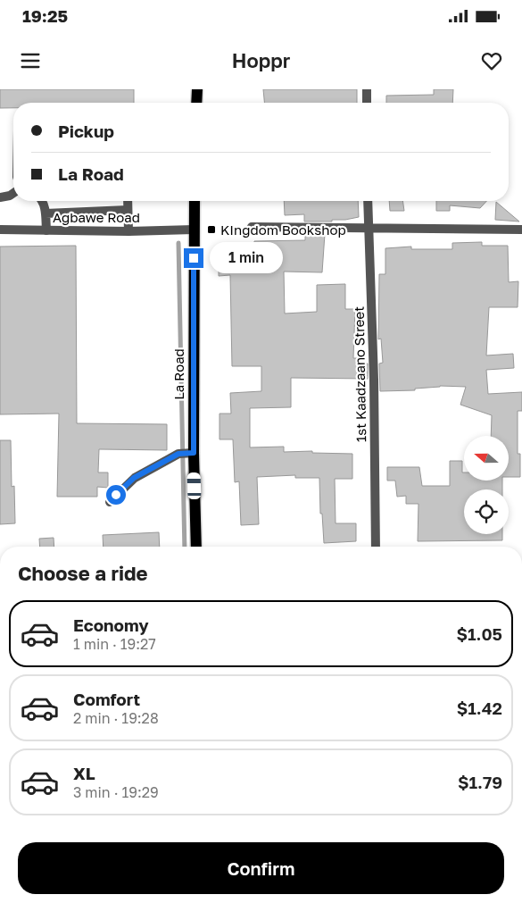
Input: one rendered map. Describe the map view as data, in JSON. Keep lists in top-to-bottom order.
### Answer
{
  "streets": {
    "main road": ["La Road"],
    "street": ["Agbawe Road", "1st Kaadzaano Street"]
  },
  "crossings": [
    ["Agbawe Road", "La Road"]
  ],
  "places": {
    "transit": ["KIngdom Bookshop"]
  },
  "north": "left",
  "page": {
    "status": "19:25",
    "header": "Hoppr",
    "banner": ["Pickup", "La Road"],
    "bubble": "1 min",
    "heading": "Choose a ride",
    "list": [
      {
        "name": "Economy",
        "note": "1 min · 19:27",
        "value": "$1.05"
      },
      {
        "name": "Comfort",
        "note": "2 min · 19:28",
        "value": "$1.42"
      },
      {
        "name": "XL",
        "note": "3 min · 19:29",
        "value": "$1.79"
      }
    ],
    "buttons": "Confirm"
  }
}
